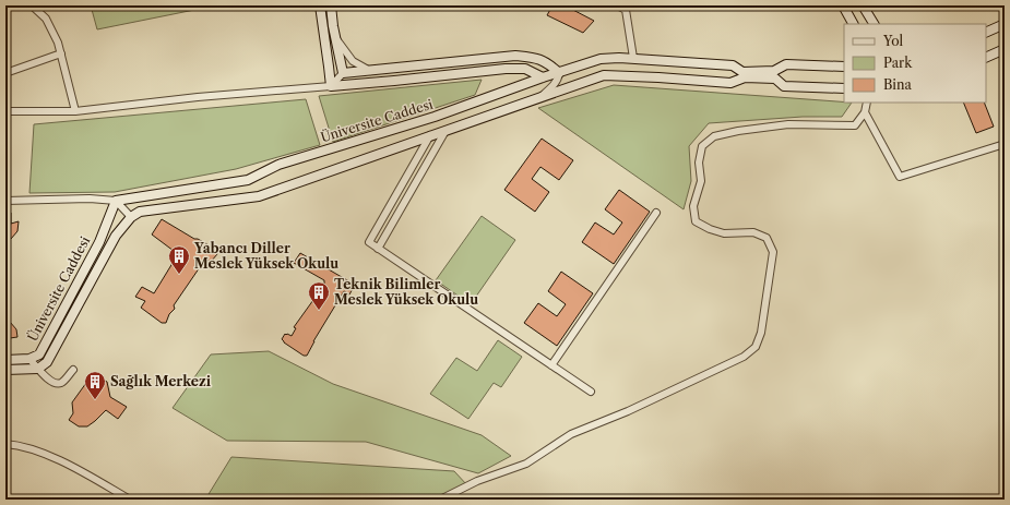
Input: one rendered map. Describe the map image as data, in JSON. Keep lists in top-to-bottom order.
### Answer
{
  "streets": {
    "main road": ["Üniversite Caddesi"]
  },
  "places": {
    "building": ["Yabancı Diller Meslek Yüksek Okulu", "Teknik Bilimler Meslek Yüksek Okulu", "Sağlık Merkezi"]
  },
  "legend": ["Yol", "Park", "Bina"]
}
